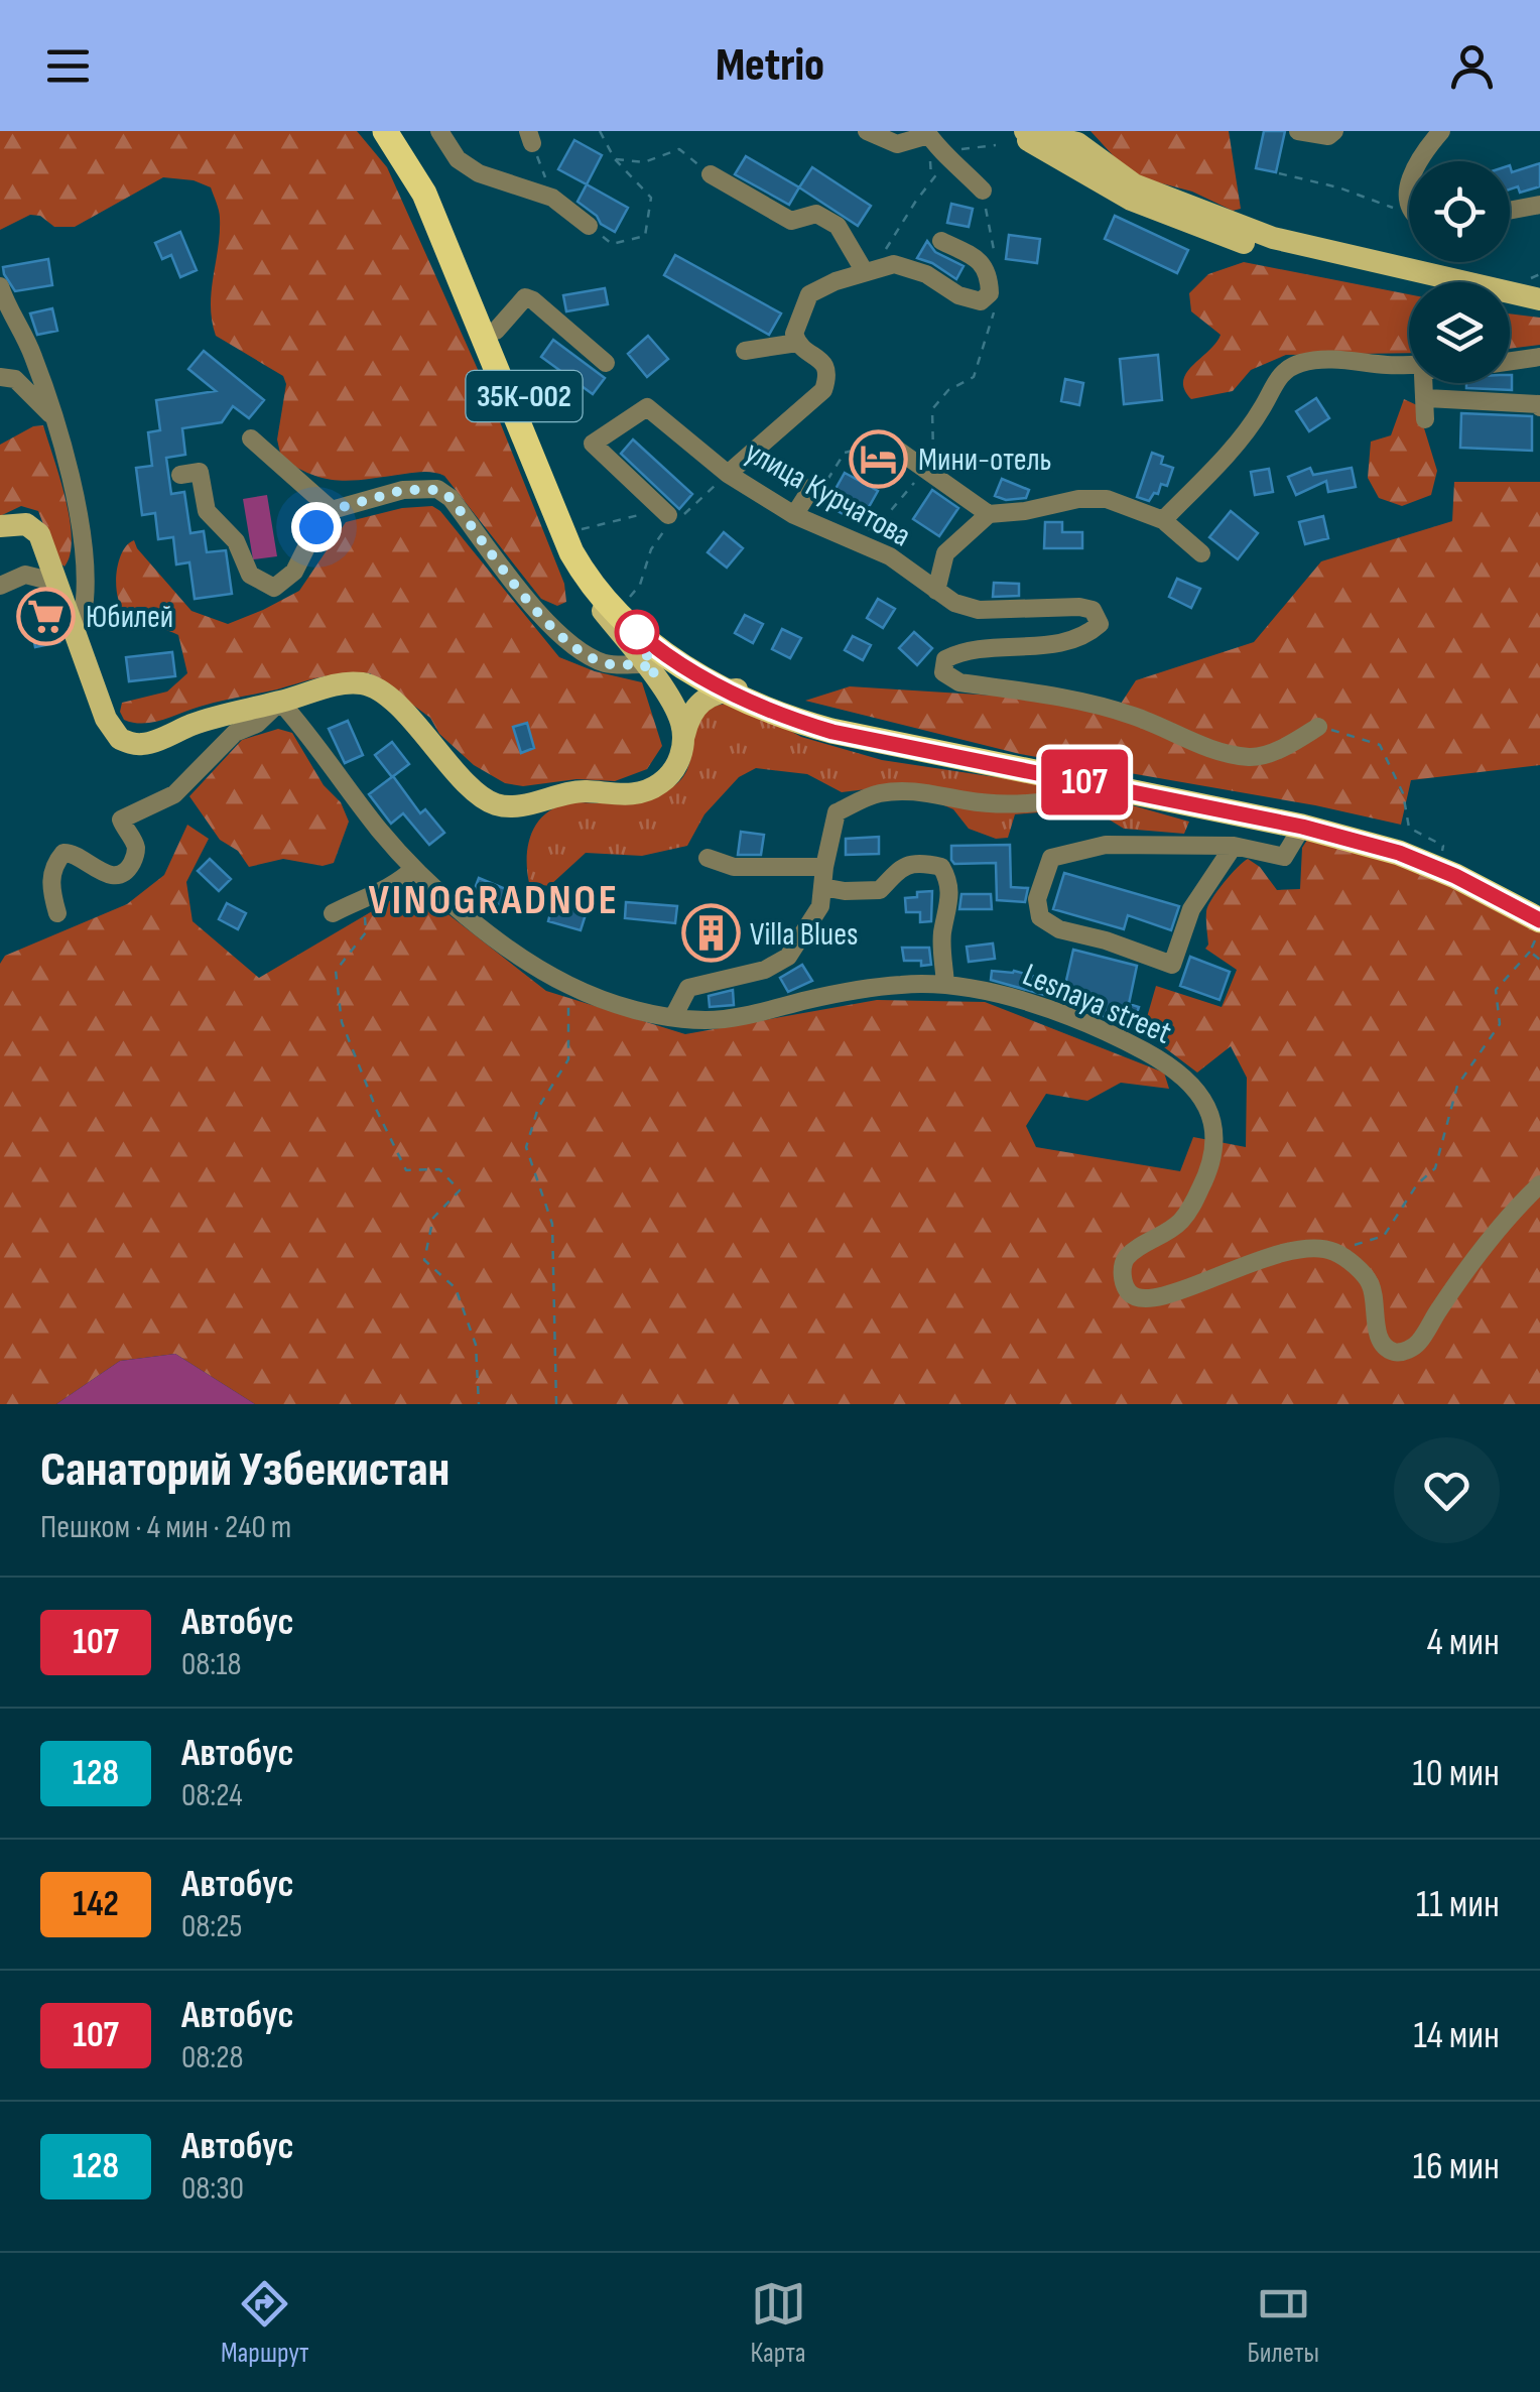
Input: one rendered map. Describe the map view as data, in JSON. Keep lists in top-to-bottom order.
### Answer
{
  "streets": {
    "highway": ["35К-002"],
    "street": ["улица Курчатова", "Lesnaya street"]
  },
  "districts": ["VINOGRADNOE"],
  "places": {
    "hotel": ["Мини-отель"],
    "supermarket": ["Юбилей"],
    "building": ["Villa Blues"]
  },
  "lines": ["bus line 107"],
  "page": {
    "header": "Metrio",
    "on_map": "107",
    "heading": ["Санаторий Узбекистан", "Пешком · 4 мин · 240 m"],
    "list": [
      {
        "mark": "107",
        "name": "Автобус",
        "note": "08:18",
        "value": "4 мин"
      },
      {
        "mark": "128",
        "name": "Автобус",
        "note": "08:24",
        "value": "10 мин"
      },
      {
        "mark": "142",
        "name": "Автобус",
        "note": "08:25",
        "value": "11 мин"
      },
      {
        "mark": "107",
        "name": "Автобус",
        "note": "08:28",
        "value": "14 мин"
      },
      {
        "mark": "128",
        "name": "Автобус",
        "note": "08:30",
        "value": "16 мин"
      }
    ],
    "tabs": ["Маршрут", "Карта", "Билеты"]
  }
}
